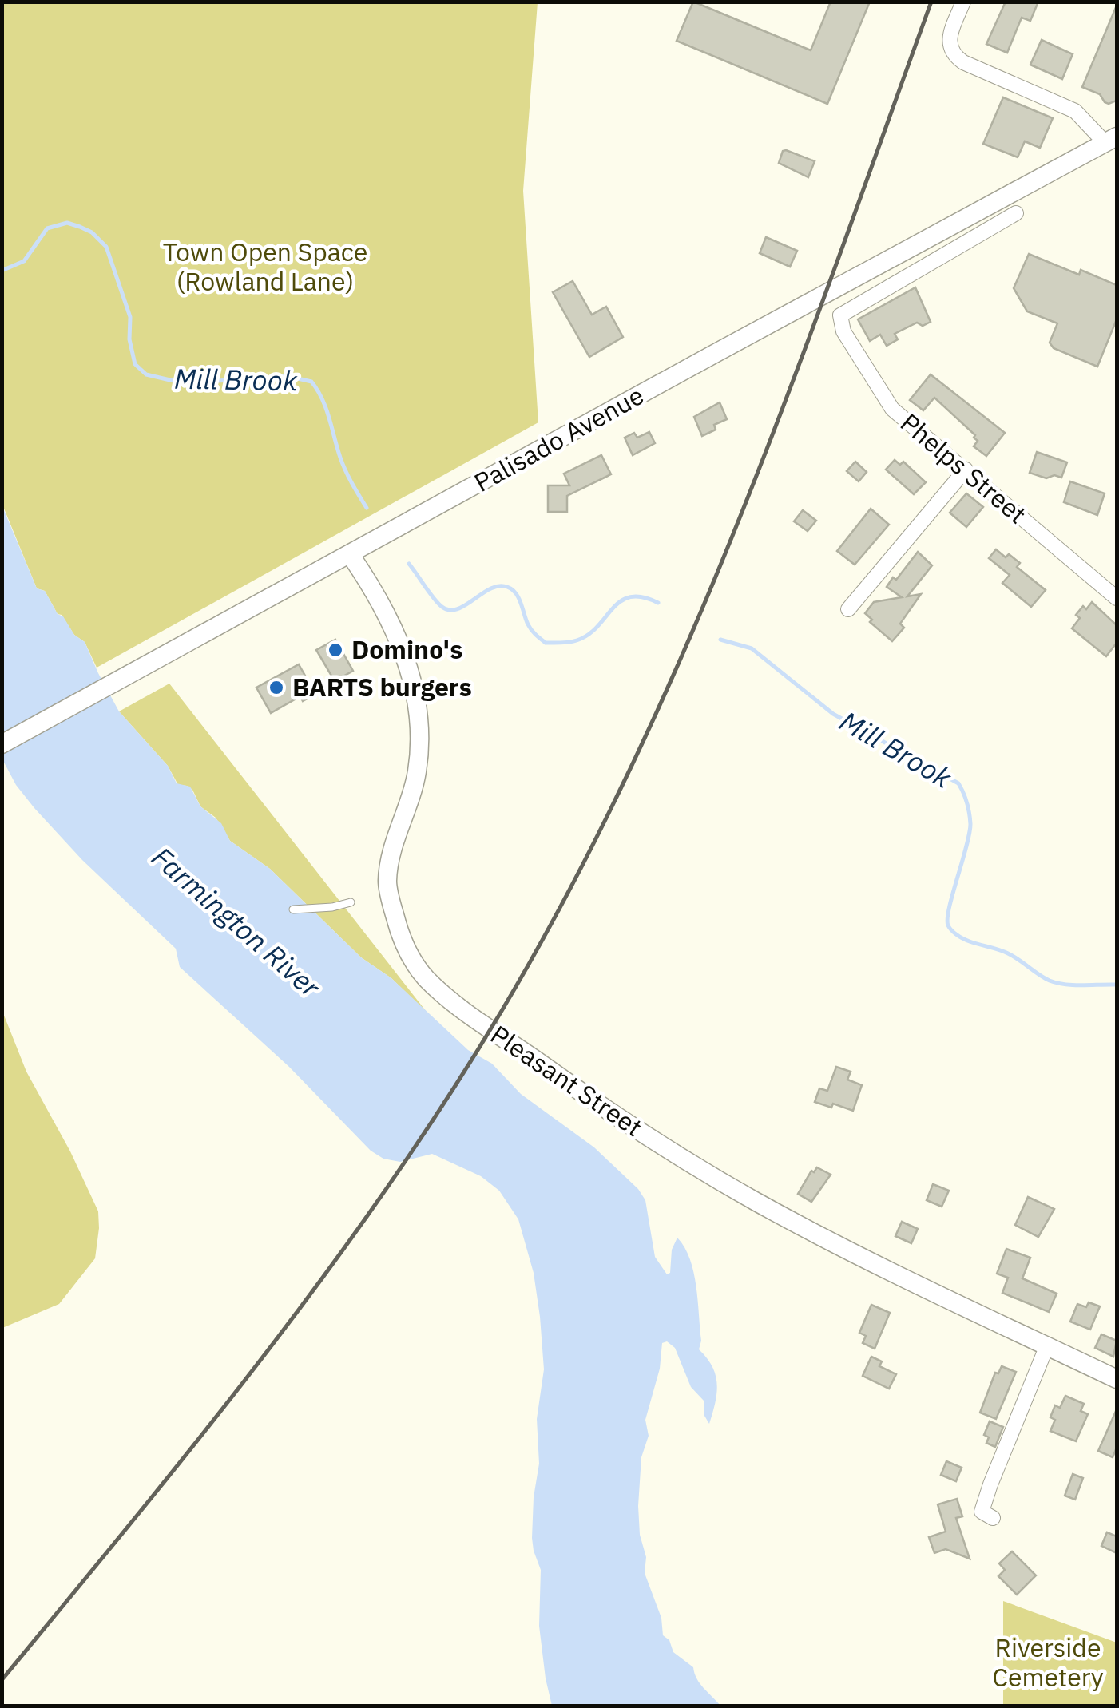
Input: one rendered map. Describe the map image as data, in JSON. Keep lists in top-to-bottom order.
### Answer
{
  "streets": {
    "main road": ["Palisado Avenue", "Pleasant Street"],
    "street": ["Phelps Street"]
  },
  "crossings": [
    ["Palisado Avenue", "Pleasant Street"]
  ],
  "water": ["Mill Brook", "Farmington River"],
  "parks": ["Town Open Space (Rowland Lane)", "Riverside Cemetery"],
  "places": ["Domino's", "BARTS burgers"]
}
